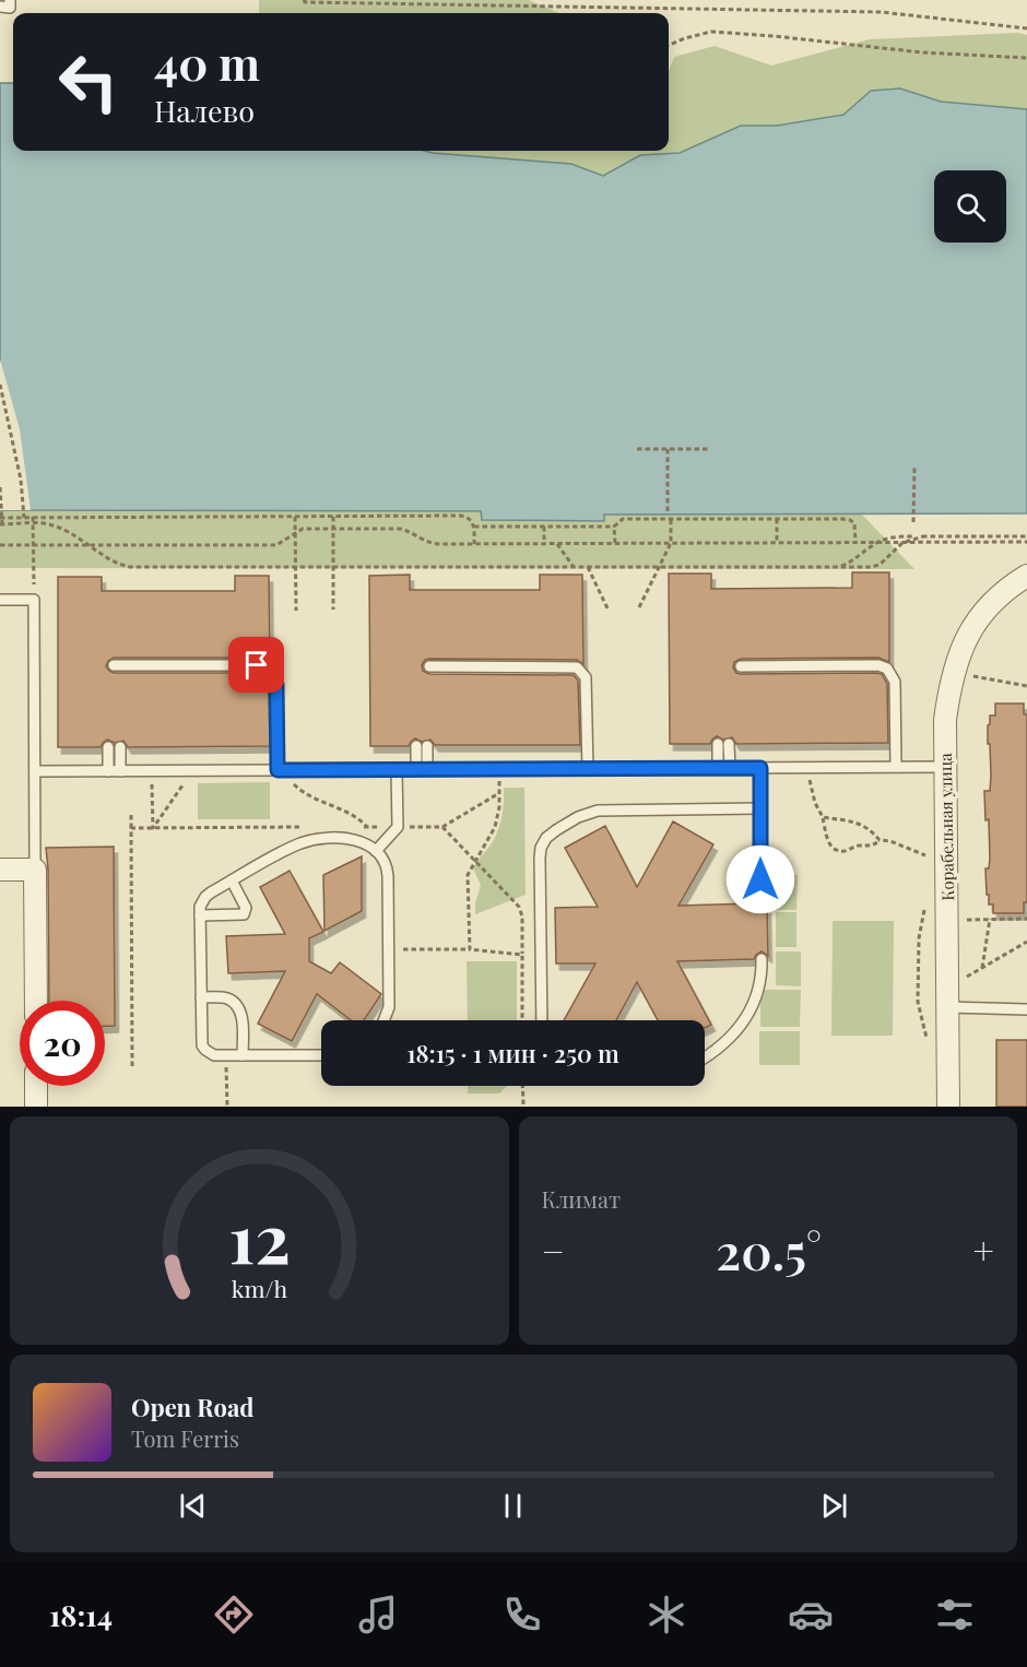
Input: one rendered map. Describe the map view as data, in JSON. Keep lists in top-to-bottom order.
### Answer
{
  "streets": {
    "street": ["Корабельная улица"]
  },
  "page": {
    "turn": ["40 m", "Налево"],
    "limit": "20",
    "trip": "18:15 · 1 мин · 250 m",
    "tile": "Климат",
    "heat": ["−", "20.5°", "+"],
    "song": ["Open Road", "Tom Ferris"],
    "tabs": "18:14",
    "gauge": ["12", "km/h"]
  }
}
